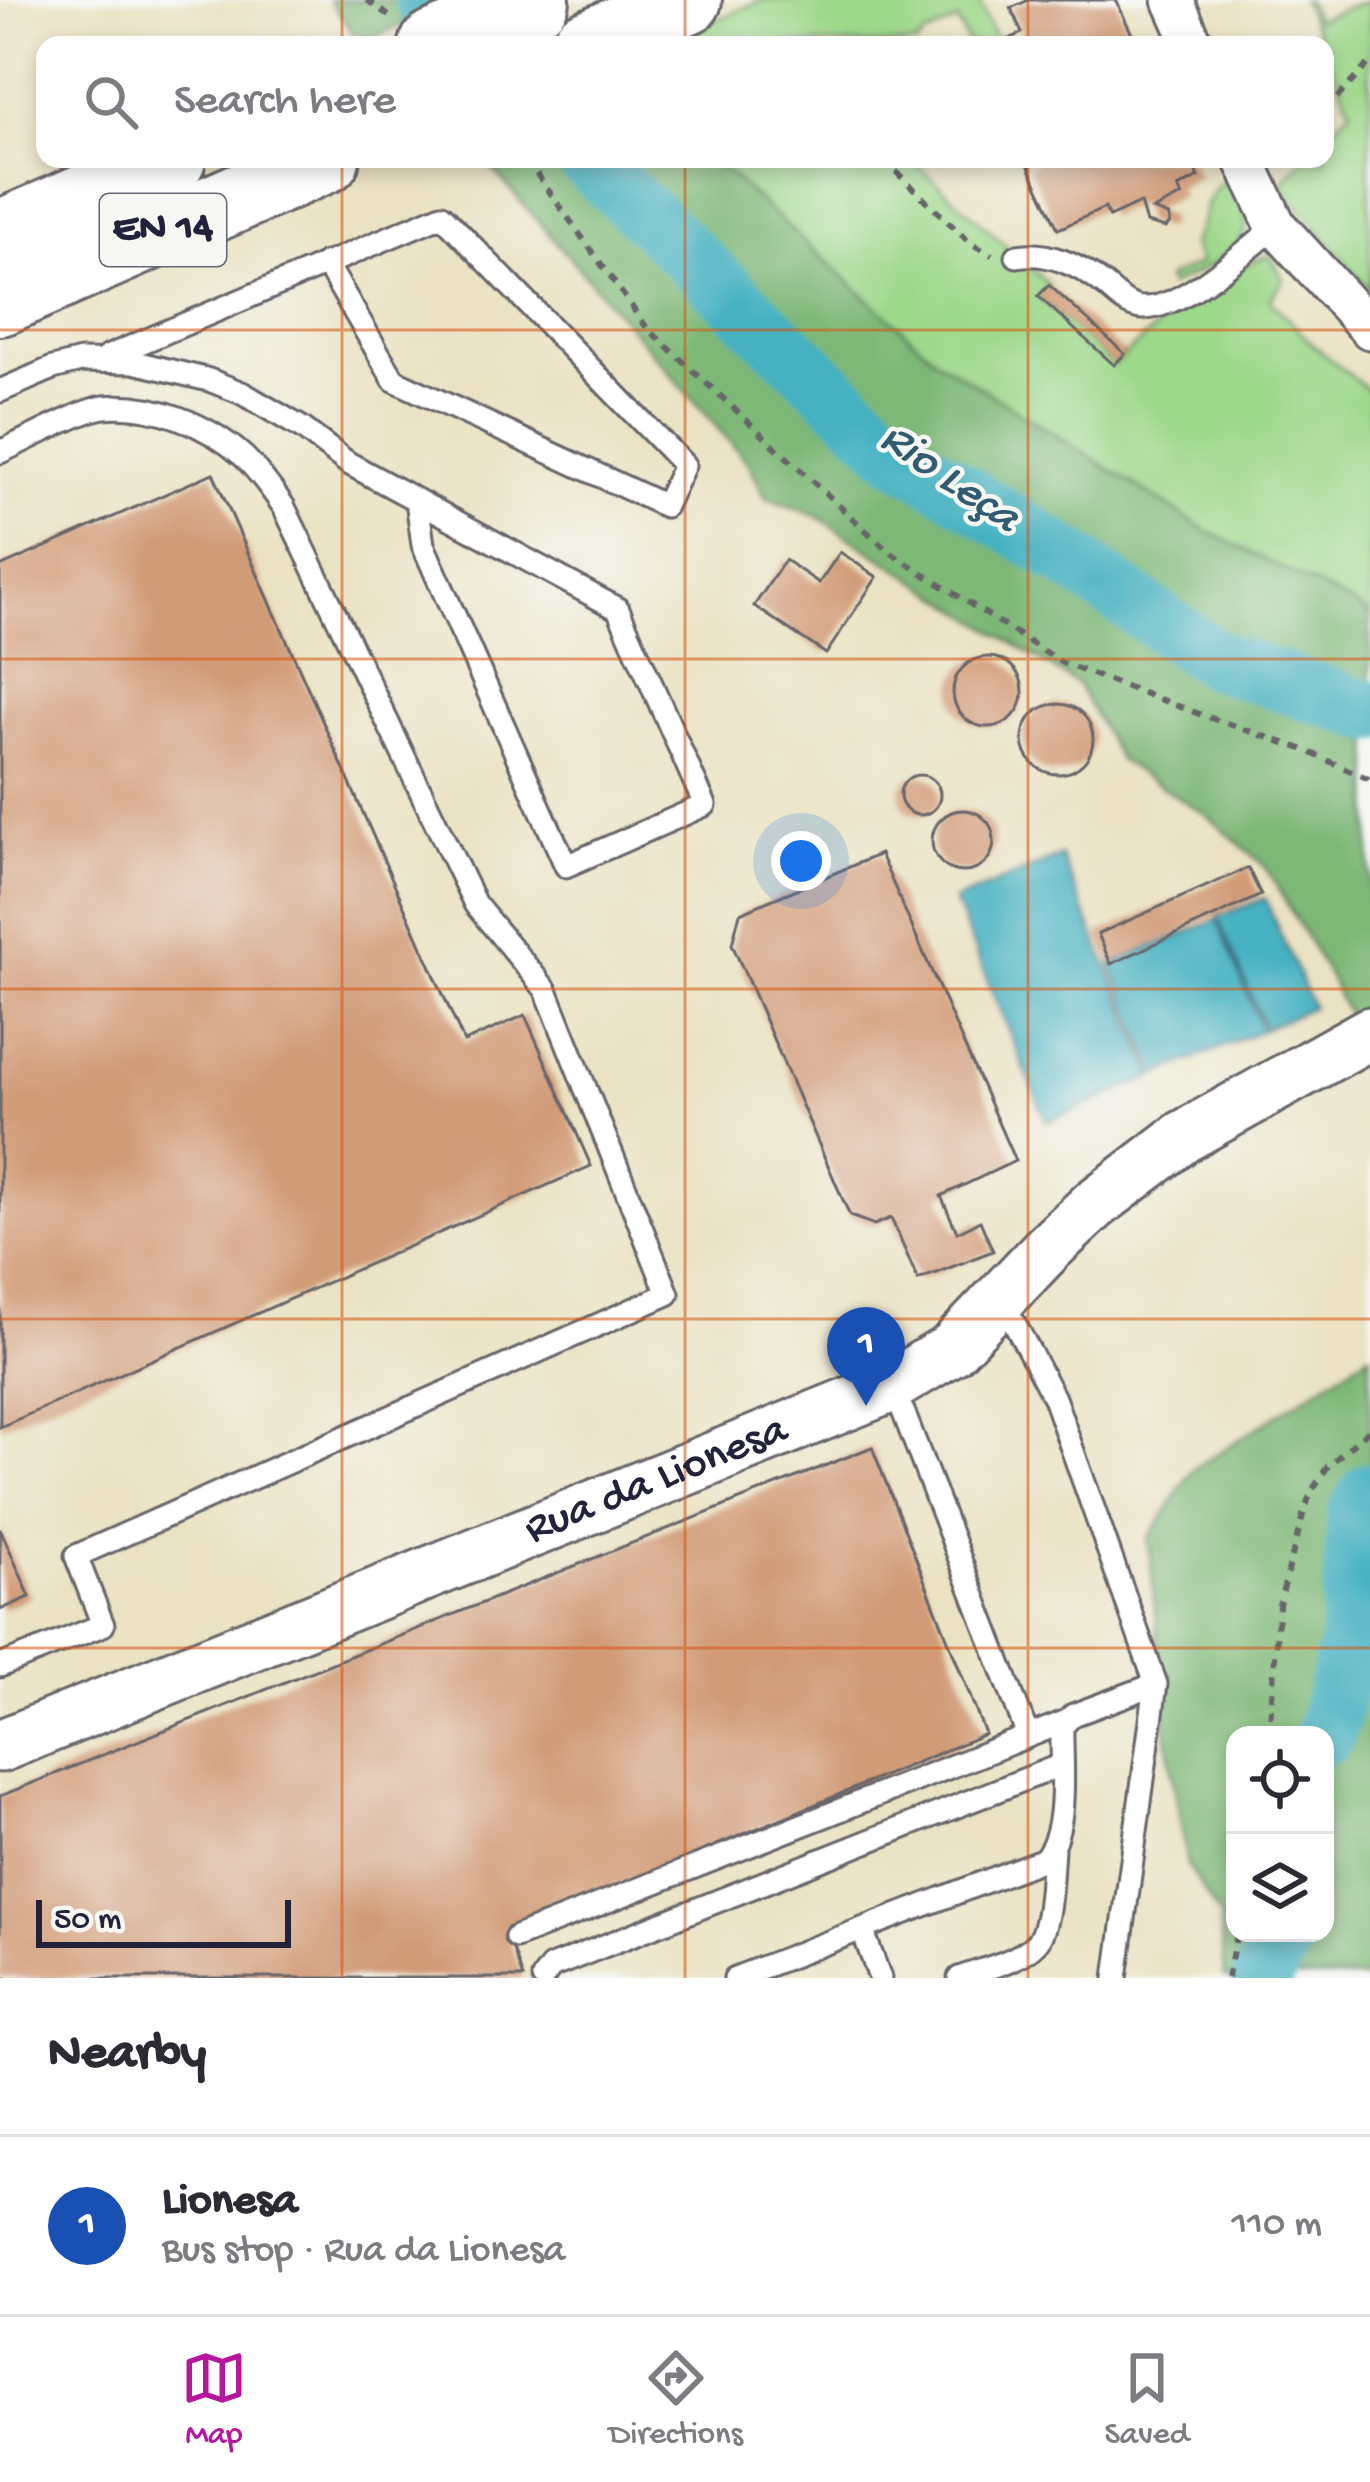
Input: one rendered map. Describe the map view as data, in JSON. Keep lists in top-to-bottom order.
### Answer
{
  "streets": {
    "highway": ["EN 14"],
    "street": ["Rua da Lionesa"]
  },
  "water": ["Rio Leça"],
  "scale_bar": "50 m",
  "page": {
    "search": "Search here",
    "pins": "1",
    "scale": "50 m",
    "heading": "Nearby",
    "list": [
      {
        "mark": "1",
        "name": "Lionesa",
        "note": "Bus stop · Rua da Lionesa",
        "value": "110 m"
      }
    ],
    "nav": ["Map", "Directions", "Saved"]
  }
}
